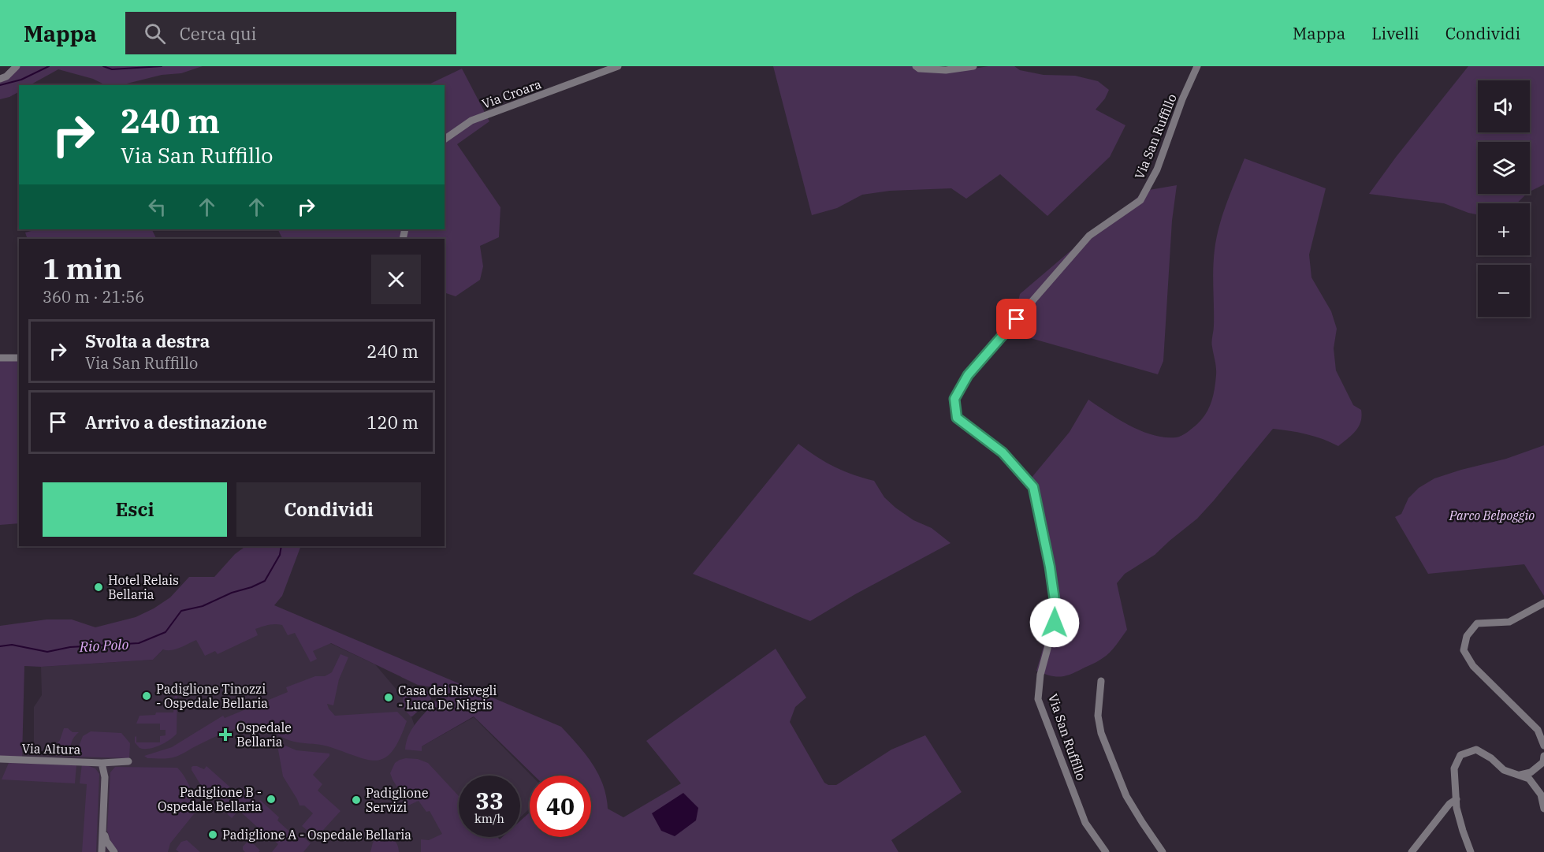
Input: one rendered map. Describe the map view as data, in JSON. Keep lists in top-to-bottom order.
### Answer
{
  "streets": {
    "street": ["Via Croara", "Via San Ruffillo", "Via Altura"]
  },
  "water": ["Rio Polo"],
  "parks": ["Parco Belpoggio"],
  "places": {
    "other": [
      "Hotel Relais Bellaria",
      "Padiglione Tinozzi - Ospedale Bellaria",
      "Casa dei Risvegli - Luca De Nigris",
      "Padiglione B - Ospedale Bellaria",
      "Padiglione Servizi",
      "Padiglione A - Ospedale Bellaria"
    ],
    "health": ["Ospedale Bellaria"]
  },
  "page": {
    "header": "Mappa",
    "search": "Cerca qui",
    "nav": ["Mappa", "Livelli", "Condividi"],
    "map_buttons": ["+", "−"],
    "turn": ["240 m", "Via San Ruffillo"],
    "heading": ["1 min", "360 m · 21:56"],
    "list": [
      {
        "name": "Svolta a destra",
        "note": "Via San Ruffillo",
        "value": "240 m"
      },
      {
        "name": "Arrivo a destinazione",
        "value": "120 m"
      }
    ],
    "buttons": ["Esci", "Condividi"],
    "speed": "33 km/h",
    "limit": "40"
  }
}
